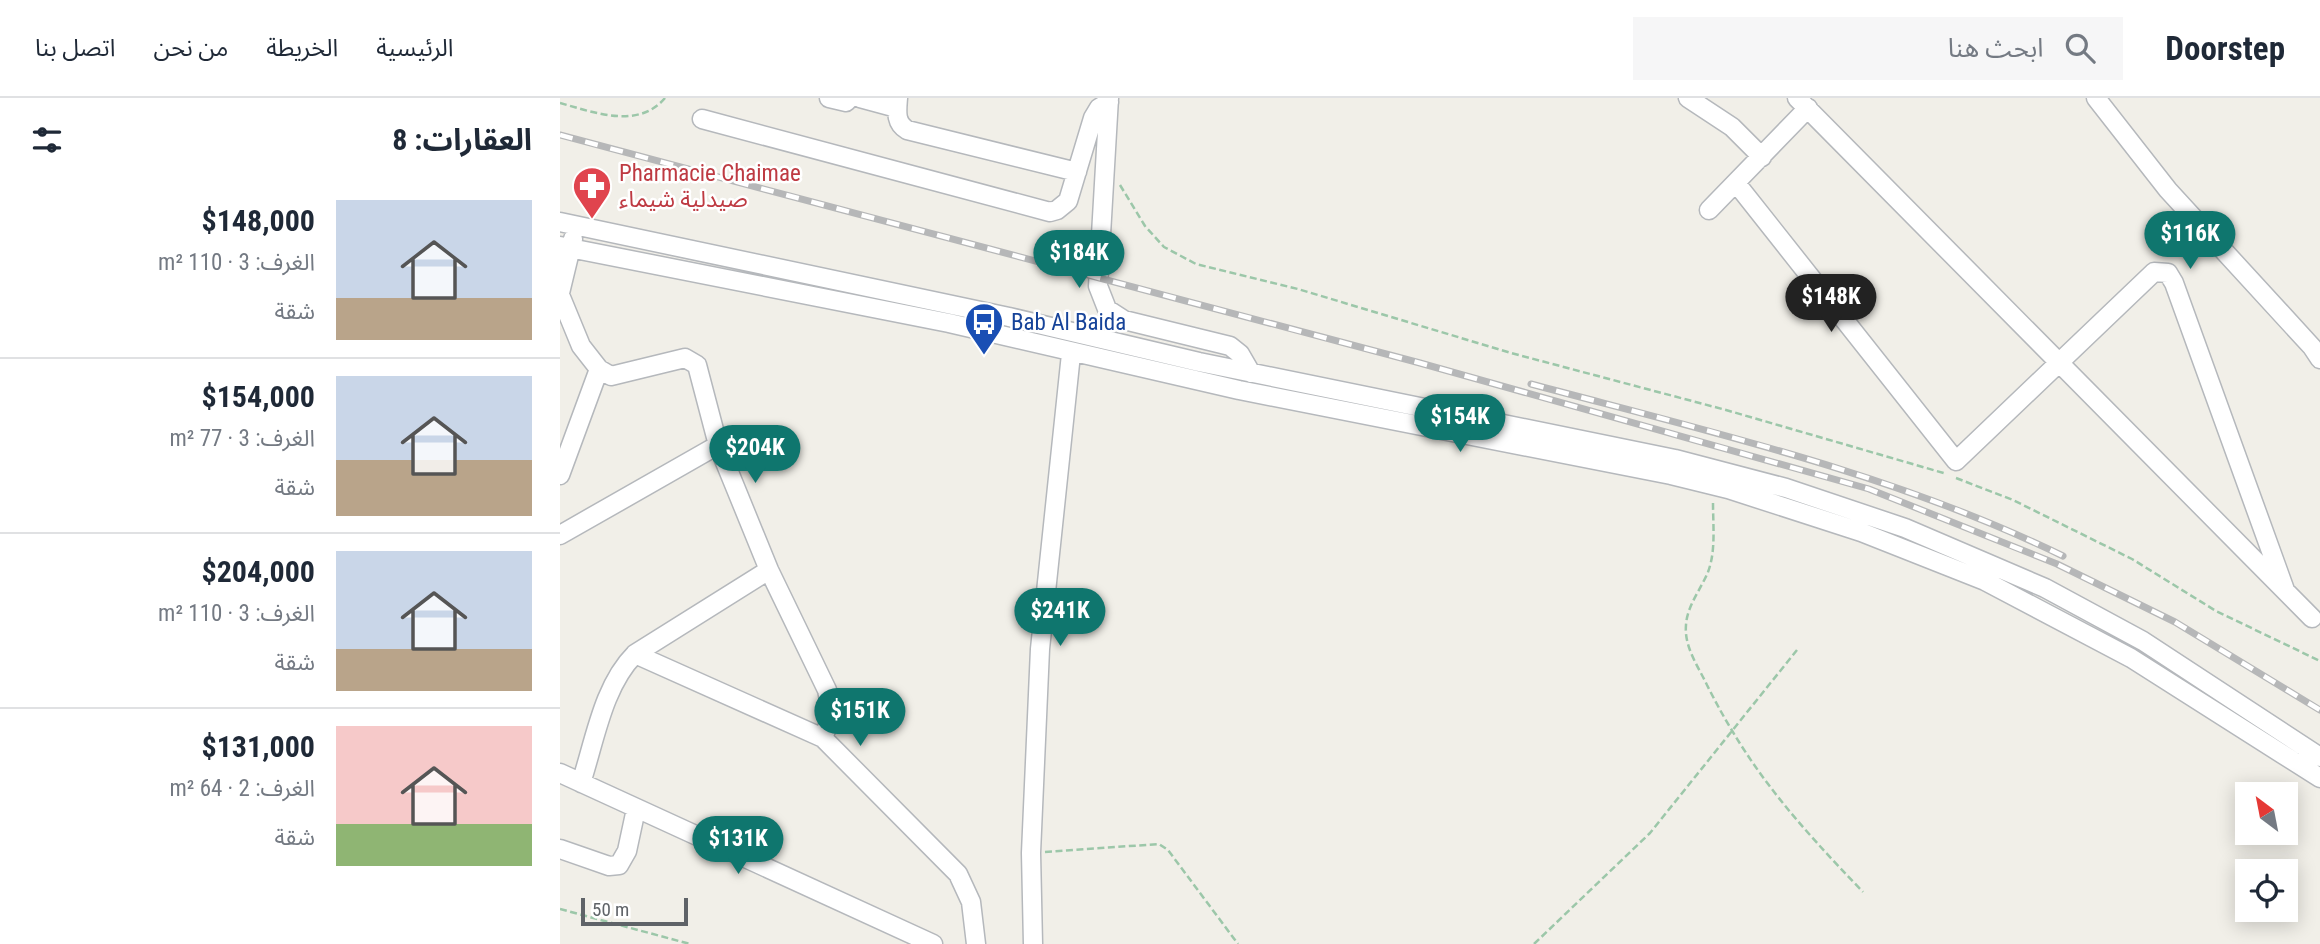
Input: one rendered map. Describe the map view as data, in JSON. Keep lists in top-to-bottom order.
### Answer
{
  "places": {
    "pharmacy": ["Pharmacie Chaimae صيدلية شيماء"],
    "bus stop": ["Bab Al Baida"]
  },
  "scale_bar": "50 m",
  "north": "top left",
  "page": {
    "header": "Doorstep",
    "search": "ابحث هنا",
    "nav": [
      "الرئيسية",
      "الخريطة",
      "من نحن",
      "اتصل بنا"
    ],
    "heading": "العقارات: 8",
    "list": [
      {
        "name": "$148,000",
        "note": "الغرف: 3 · 110 m² · شقة"
      },
      {
        "name": "$154,000",
        "note": "الغرف: 3 · 77 m² · شقة"
      },
      {
        "name": "$204,000",
        "note": "الغرف: 3 · 110 m² · شقة"
      },
      {
        "name": "$131,000",
        "note": "الغرف: 2 · 64 m² · شقة"
      }
    ],
    "price": [
      "$116K",
      "$184K",
      "$148K",
      "$154K",
      "$204K",
      "$241K",
      "$151K",
      "$131K"
    ],
    "scale": "50 m"
  }
}
